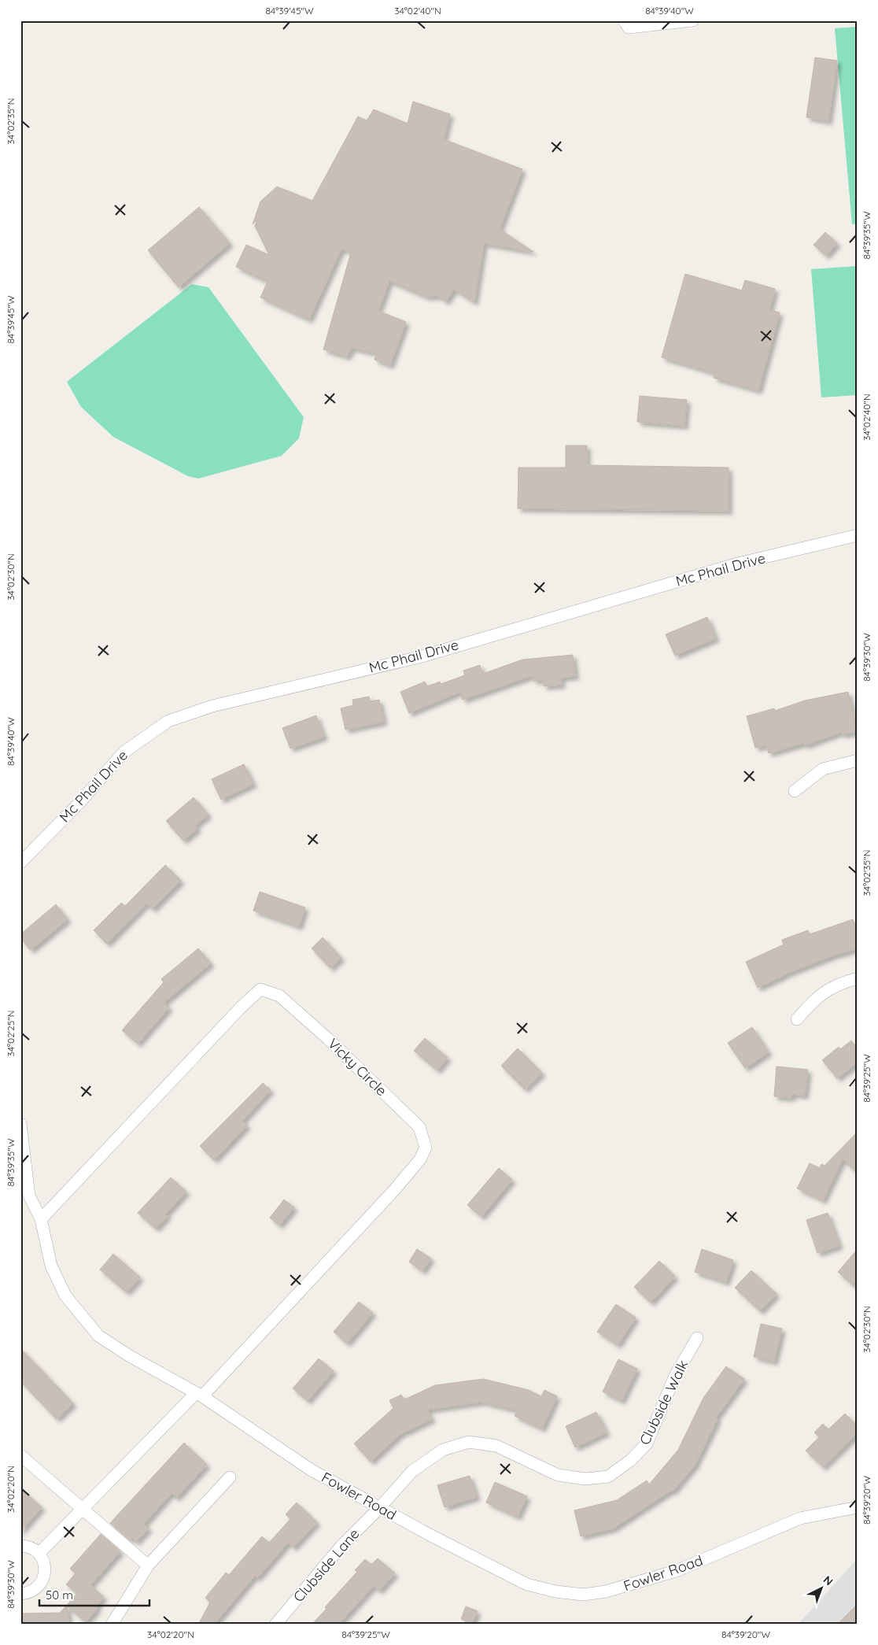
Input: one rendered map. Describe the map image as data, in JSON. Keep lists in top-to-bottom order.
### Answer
{
  "streets": {
    "street": [
      "Mc Phail Drive",
      "Vicky Circle",
      "Clubside Walk",
      "Fowler Road",
      "Clubside Lane"
    ]
  },
  "crossings": [
    ["Vicky Circle", "Fowler Road"],
    ["Clubside Walk", "Fowler Road"],
    ["Clubside Walk", "Clubside Lane"],
    ["Fowler Road", "Clubside Lane"]
  ],
  "scale_bar": "50 m",
  "north": "top right",
  "coordinates": [
    "84°39'45\"W",
    "34°02'40\"N",
    "84°39'40\"W",
    "34°02'35\"N",
    "84°39'35\"W",
    "34°02'30\"N",
    "84°39'30\"W",
    "34°02'25\"N",
    "84°39'25\"W",
    "34°02'20\"N",
    "84°39'20\"W"
  ]
}
